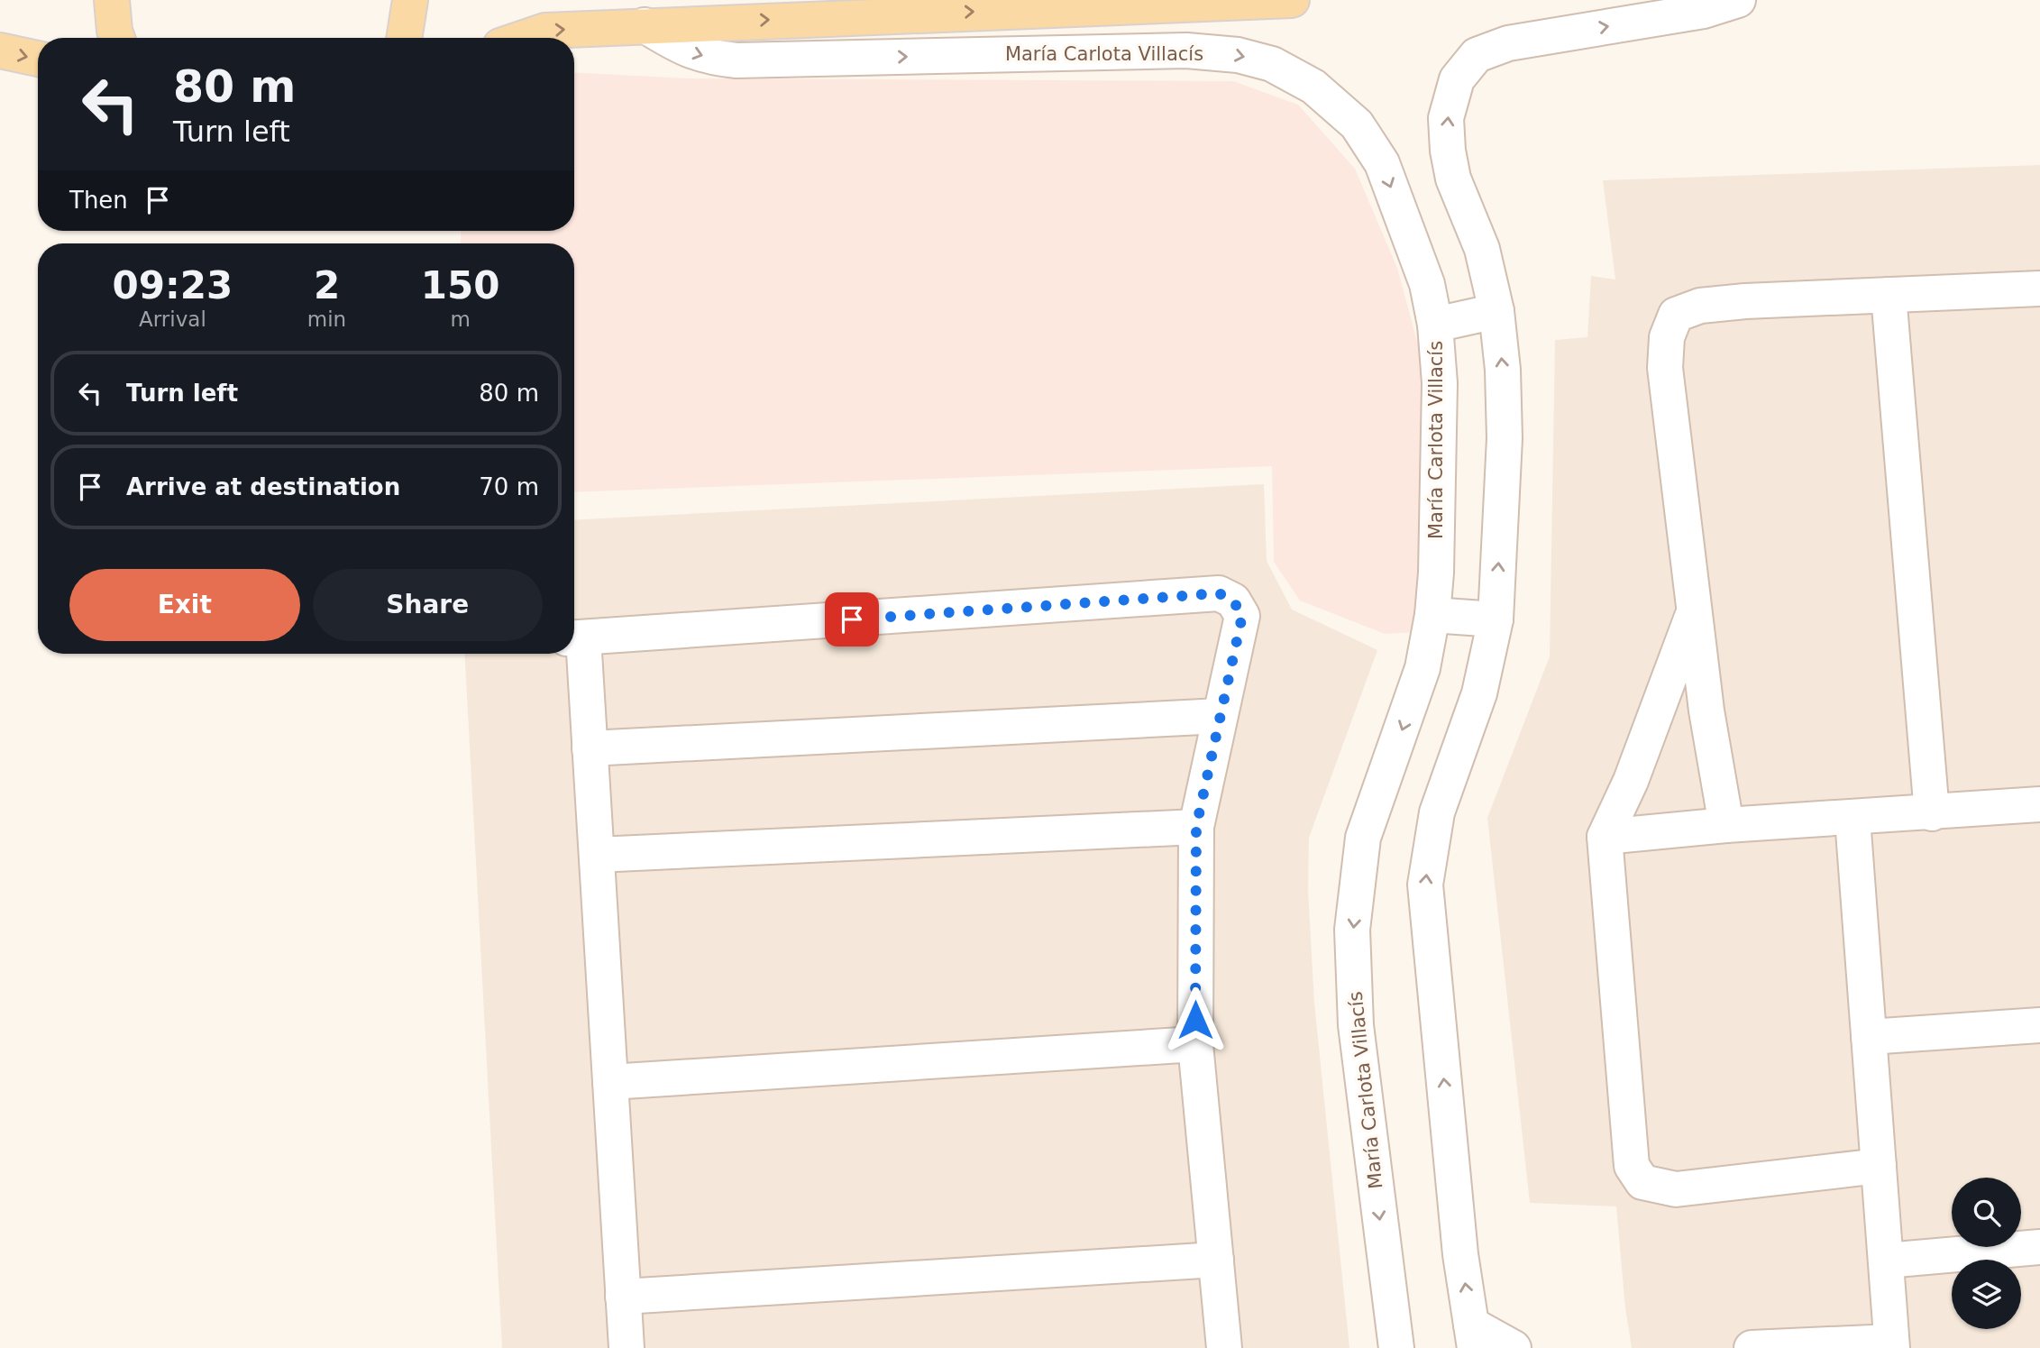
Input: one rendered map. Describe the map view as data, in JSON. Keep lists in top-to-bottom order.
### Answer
{
  "streets": {
    "street": ["María Carlota Villacís"]
  },
  "page": {
    "turn": ["80 m", "Turn left"],
    "then": "Then",
    "eta": [
      "09:23",
      "Arrival",
      "2",
      "min",
      "150",
      "m"
    ],
    "list": [
      {
        "name": "Turn left",
        "value": "80 m"
      },
      {
        "name": "Arrive at destination",
        "value": "70 m"
      }
    ],
    "buttons": ["Exit", "Share"]
  }
}
